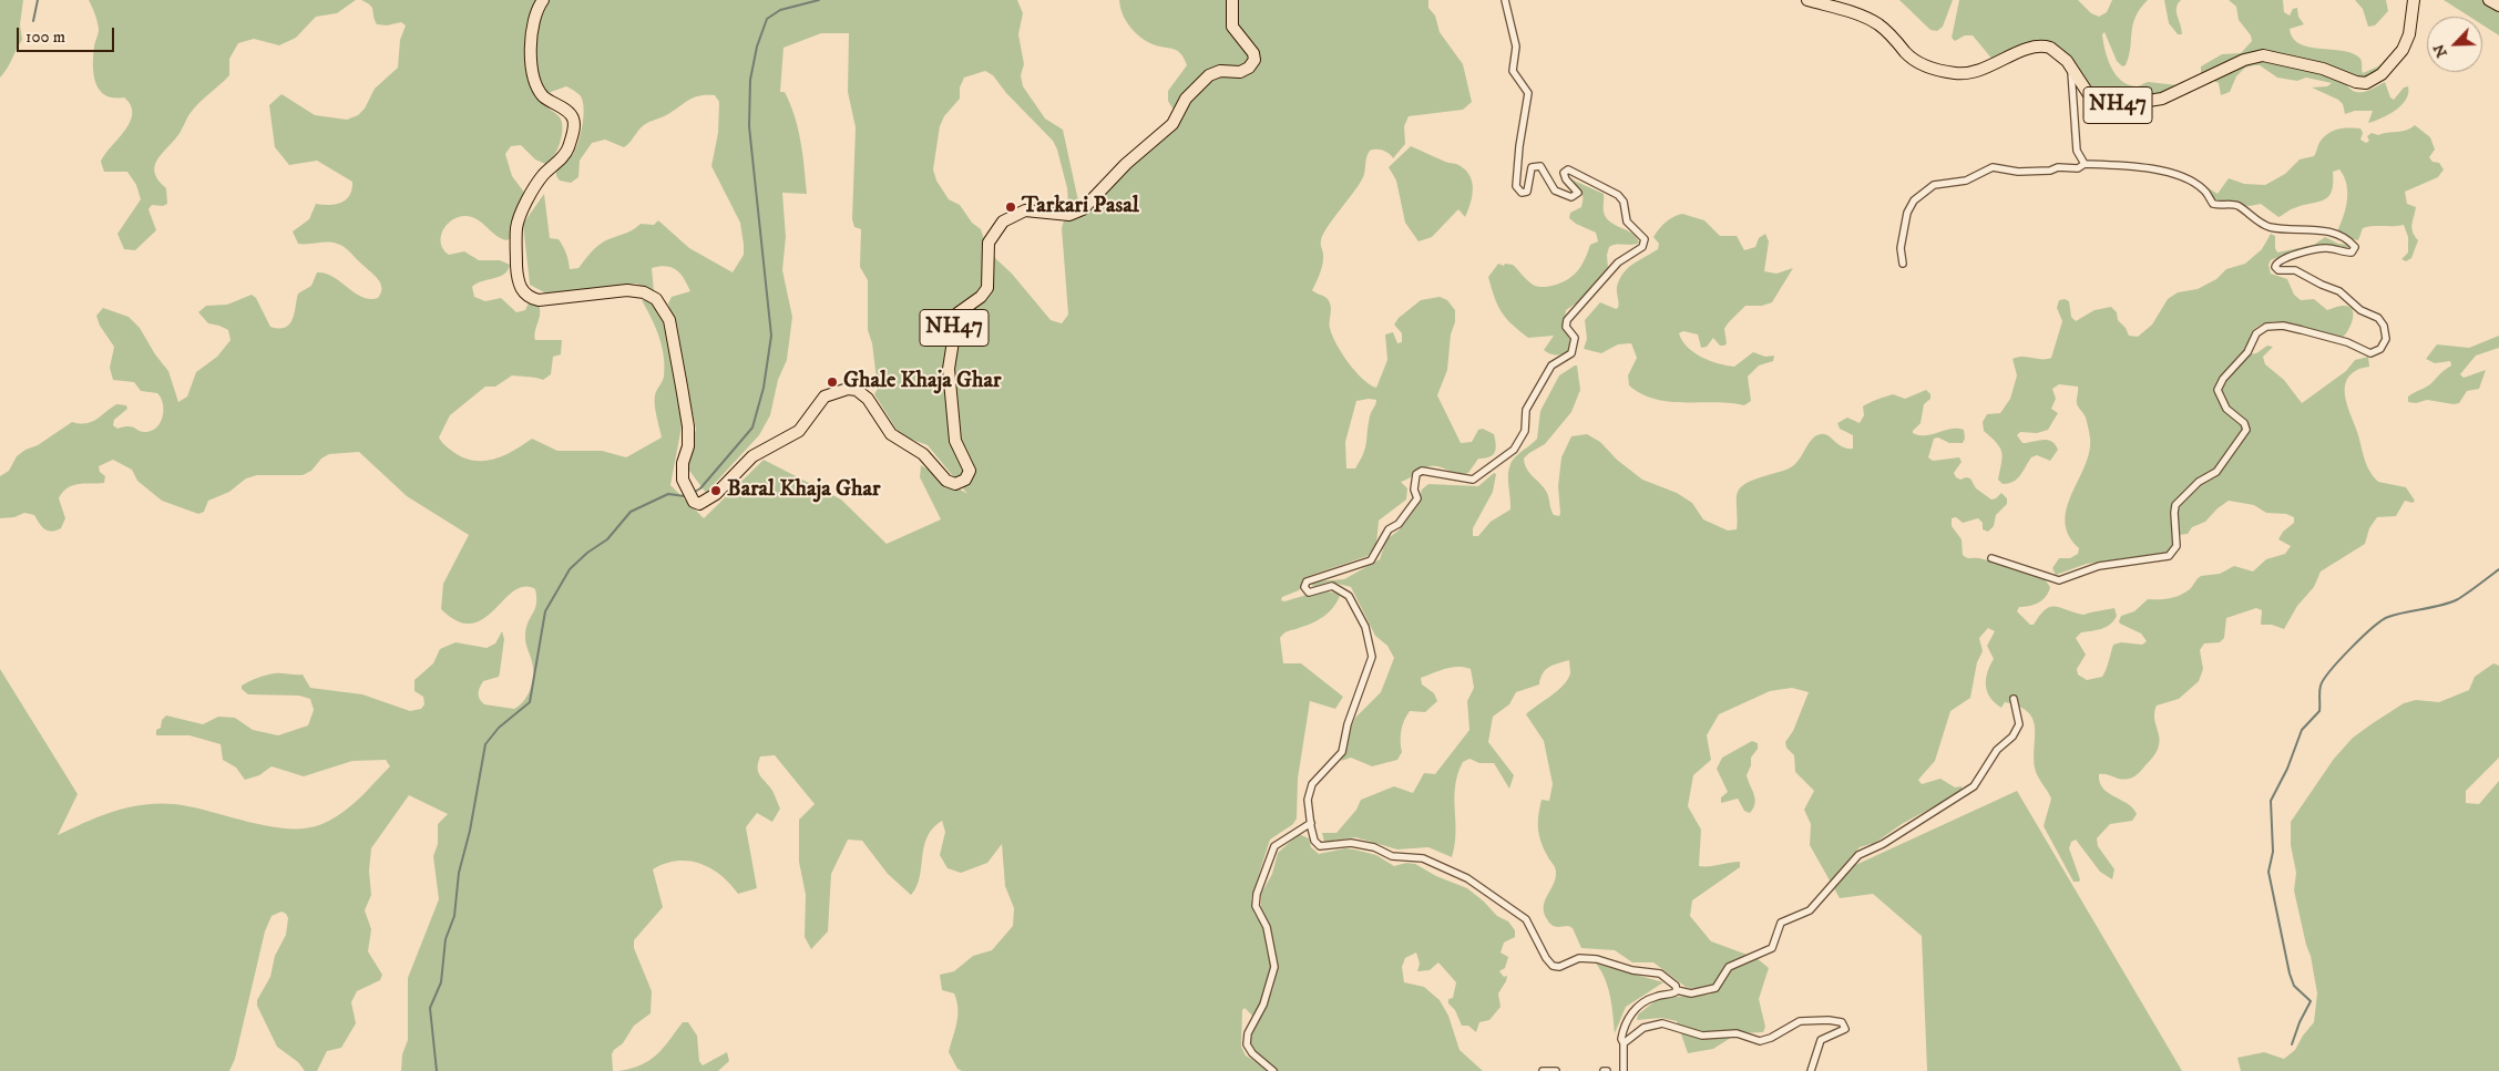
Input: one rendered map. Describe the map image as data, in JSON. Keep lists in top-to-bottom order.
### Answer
{
  "streets": {
    "highway": ["NH47"]
  },
  "places": ["Tarkari Pasal", "Ghale Khaja Ghar", "Baral Khaja Ghar"],
  "scale_bar": "100 m",
  "north": "bottom left"
}
